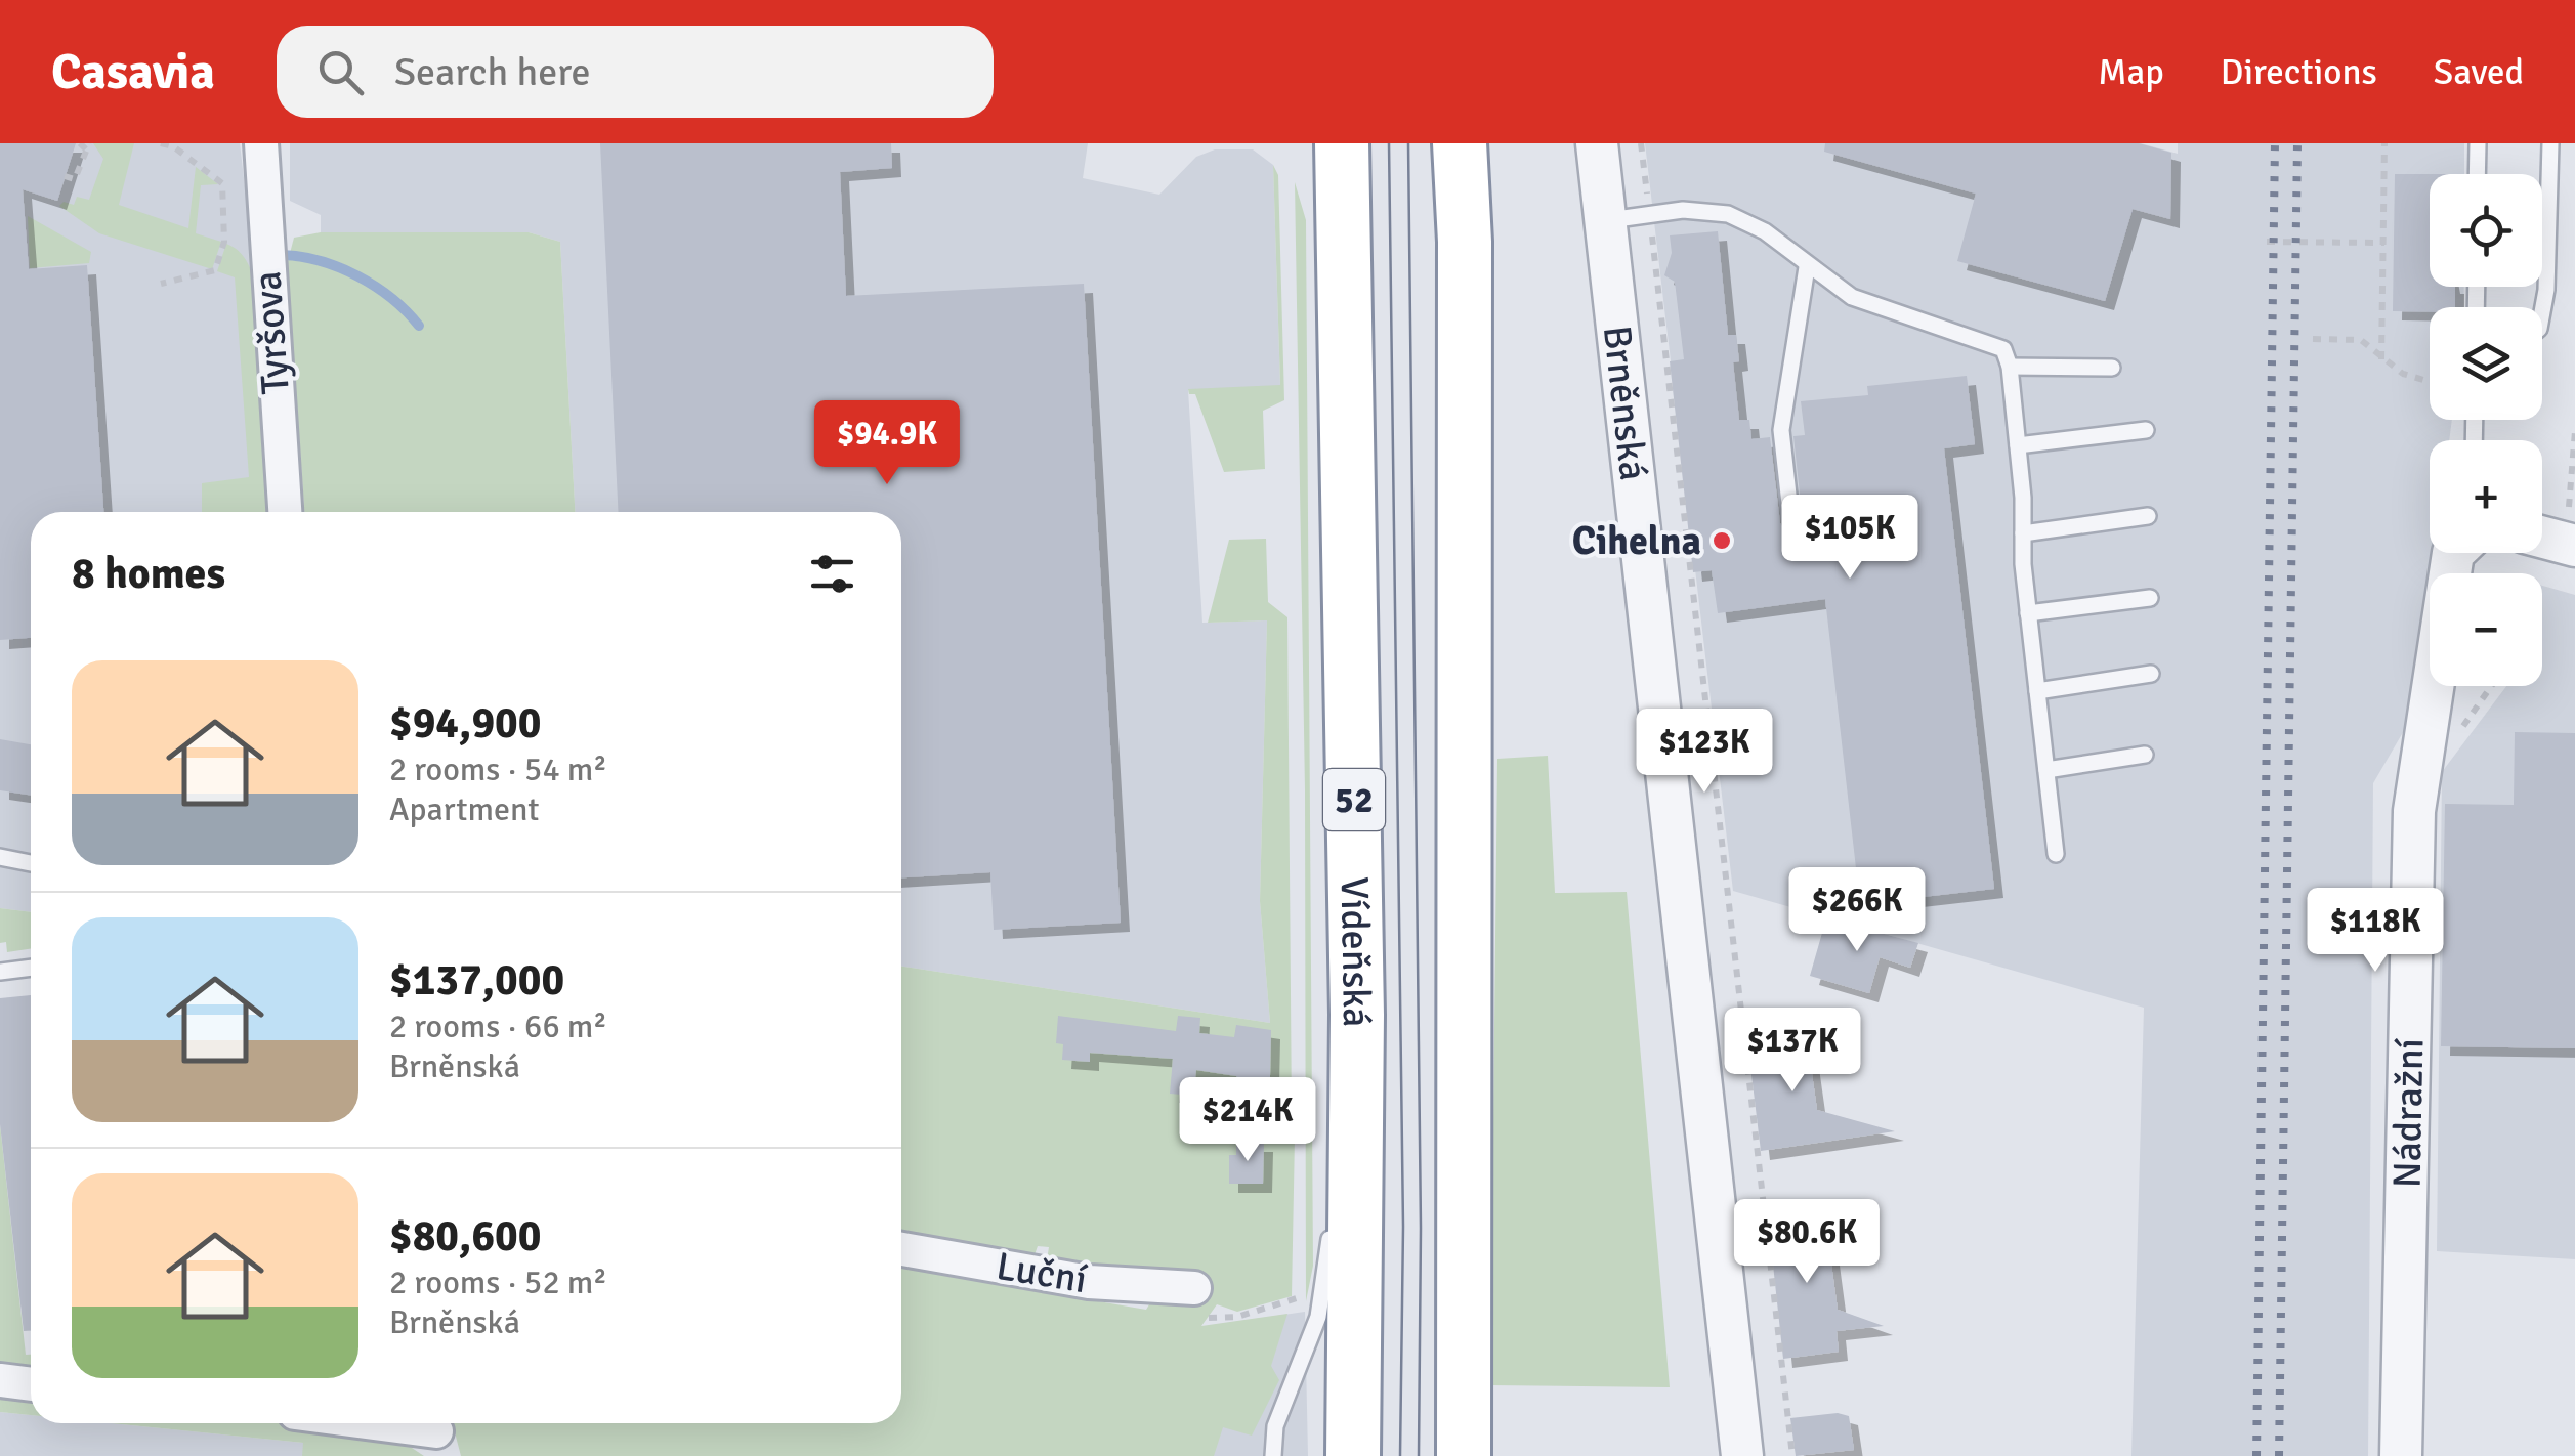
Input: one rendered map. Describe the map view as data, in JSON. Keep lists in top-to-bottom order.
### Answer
{
  "streets": {
    "highway": ["52", "Vídeňská"],
    "street": [
      "Tyršova",
      "Brněnská",
      "Nádražní",
      "Luční"
    ]
  },
  "places": ["Cihelna"],
  "page": {
    "header": "Casavia",
    "search": "Search here",
    "nav": ["Map", "Directions", "Saved"],
    "map_buttons": ["+", "−"],
    "price": [
      "$94.9K",
      "$105K",
      "$123K",
      "$266K",
      "$118K",
      "$137K",
      "$214K",
      "$80.6K"
    ],
    "heading": "8 homes",
    "list": [
      {
        "name": "$94,900",
        "note": "2 rooms · 54 m² · Apartment"
      },
      {
        "name": "$137,000",
        "note": "2 rooms · 66 m² · Brněnská"
      },
      {
        "name": "$80,600",
        "note": "2 rooms · 52 m² · Brněnská"
      }
    ]
  }
}
